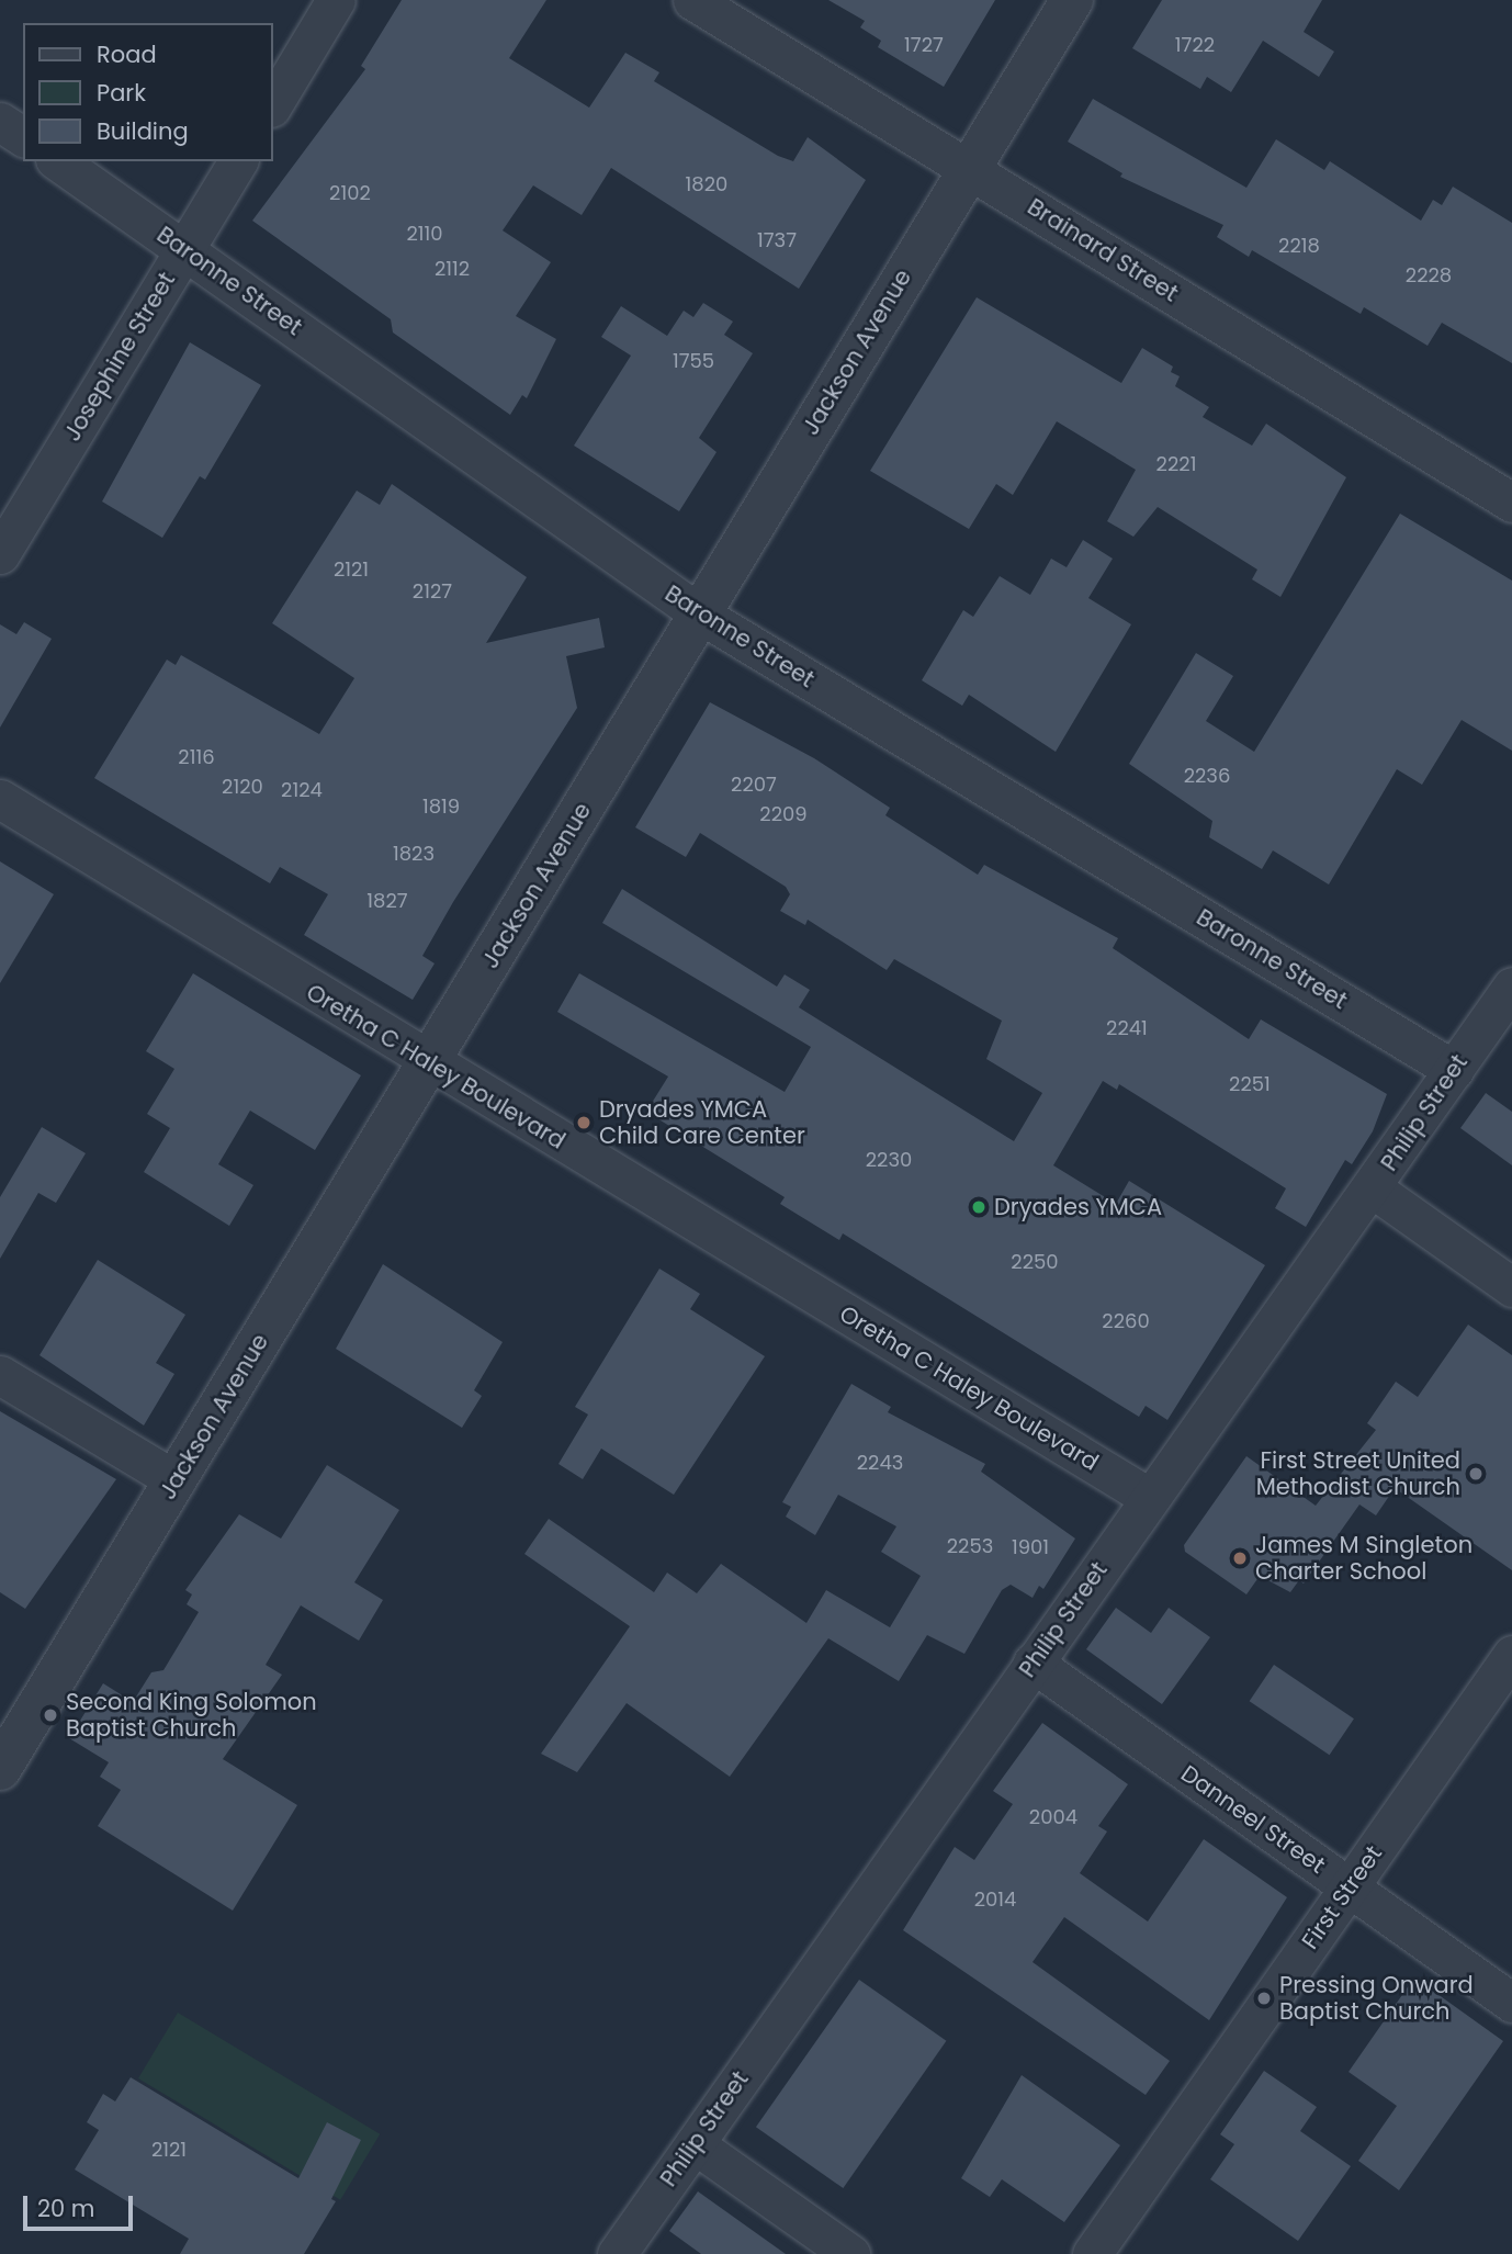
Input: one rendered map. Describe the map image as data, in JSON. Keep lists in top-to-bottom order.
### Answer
{
  "streets": {
    "street": [
      "Brainard Street",
      "Baronne Street",
      "Jackson Avenue",
      "Josephine Street",
      "Oretha C Haley Boulevard",
      "Philip Street",
      "Danneel Street",
      "First Street"
    ]
  },
  "crossings": [
    ["Brainard Street", "Jackson Avenue"],
    ["Baronne Street", "Jackson Avenue"],
    ["Baronne Street", "Josephine Street"],
    ["Baronne Street", "Philip Street"],
    ["Jackson Avenue", "Oretha C Haley Boulevard"],
    ["Oretha C Haley Boulevard", "Philip Street"],
    ["Philip Street", "Danneel Street"],
    ["Danneel Street", "First Street"]
  ],
  "places": [
    "Dryades YMCA Child Care Center",
    "Dryades YMCA",
    "First Street United Methodist Church",
    "James M Singleton Charter School",
    "Second King Solomon Baptist Church",
    "Pressing Onward Baptist Church"
  ],
  "house_numbers": [
    "1727",
    "1722",
    "1820",
    "2102",
    "2110",
    "1737",
    "2218",
    "2112",
    "2228",
    "1755",
    "2221",
    "2121",
    "2127",
    "2116",
    "2236",
    "2207",
    "2120",
    "2124",
    "1819",
    "2209",
    "1823",
    "1827",
    "2241",
    "2251",
    "2230",
    "2250",
    "2260",
    "2243",
    "2253",
    "1901",
    "2004",
    "2014",
    "2121"
  ],
  "legend": ["Road", "Park", "Building"],
  "scale_bar": "20 m"
}
